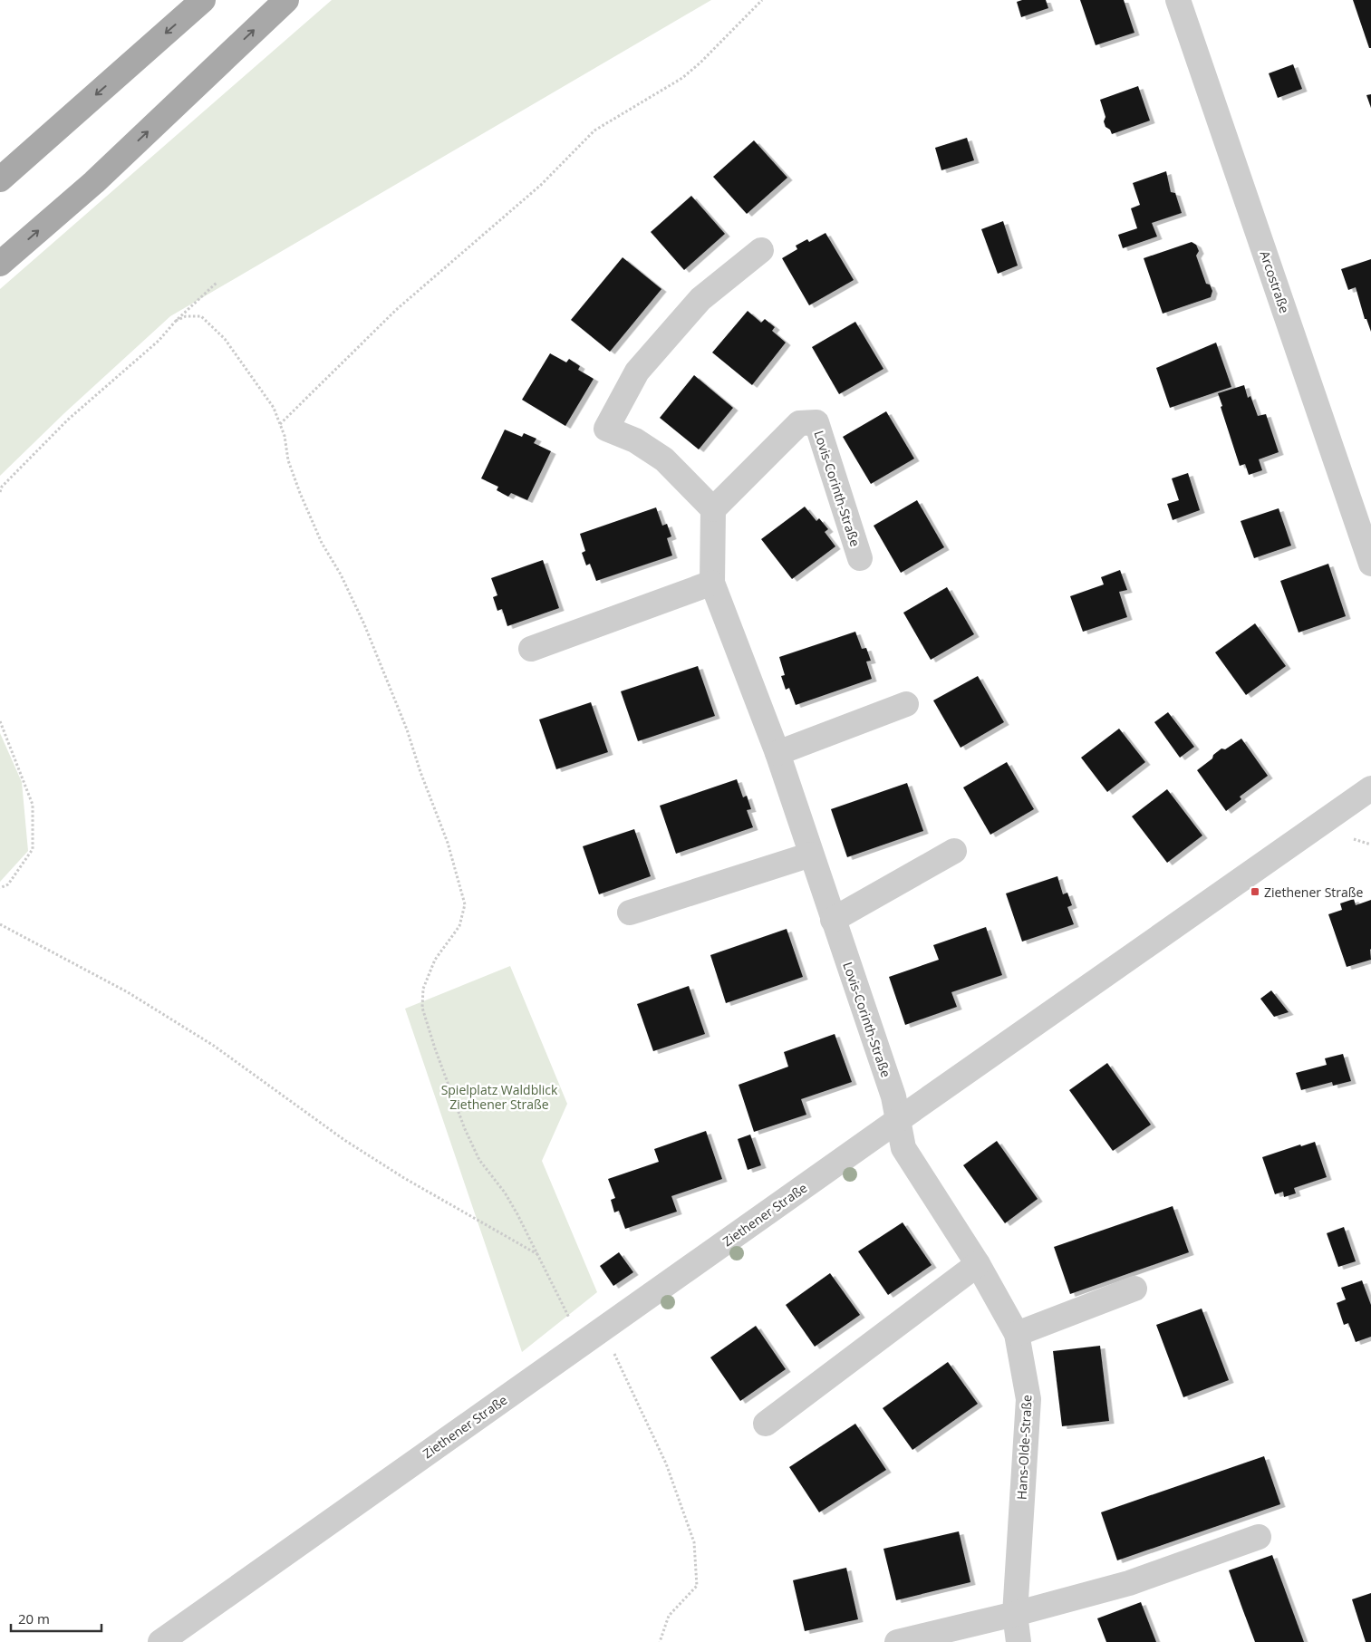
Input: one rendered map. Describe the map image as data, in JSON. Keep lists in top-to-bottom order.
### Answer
{
  "streets": {
    "street": [
      "Arcostraße",
      "Lovis-Corinth-Straße",
      "Ziethener Straße",
      "Hans-Olde-Straße"
    ]
  },
  "crossings": [
    ["Lovis-Corinth-Straße", "Ziethener Straße"],
    ["Lovis-Corinth-Straße", "Hans-Olde-Straße"],
    ["Ziethener Straße", "Hans-Olde-Straße"]
  ],
  "parks": ["Spielplatz Waldblick Ziethener Straße"],
  "places": {
    "transit": ["Ziethener Straße"]
  },
  "scale_bar": "20 m"
}
